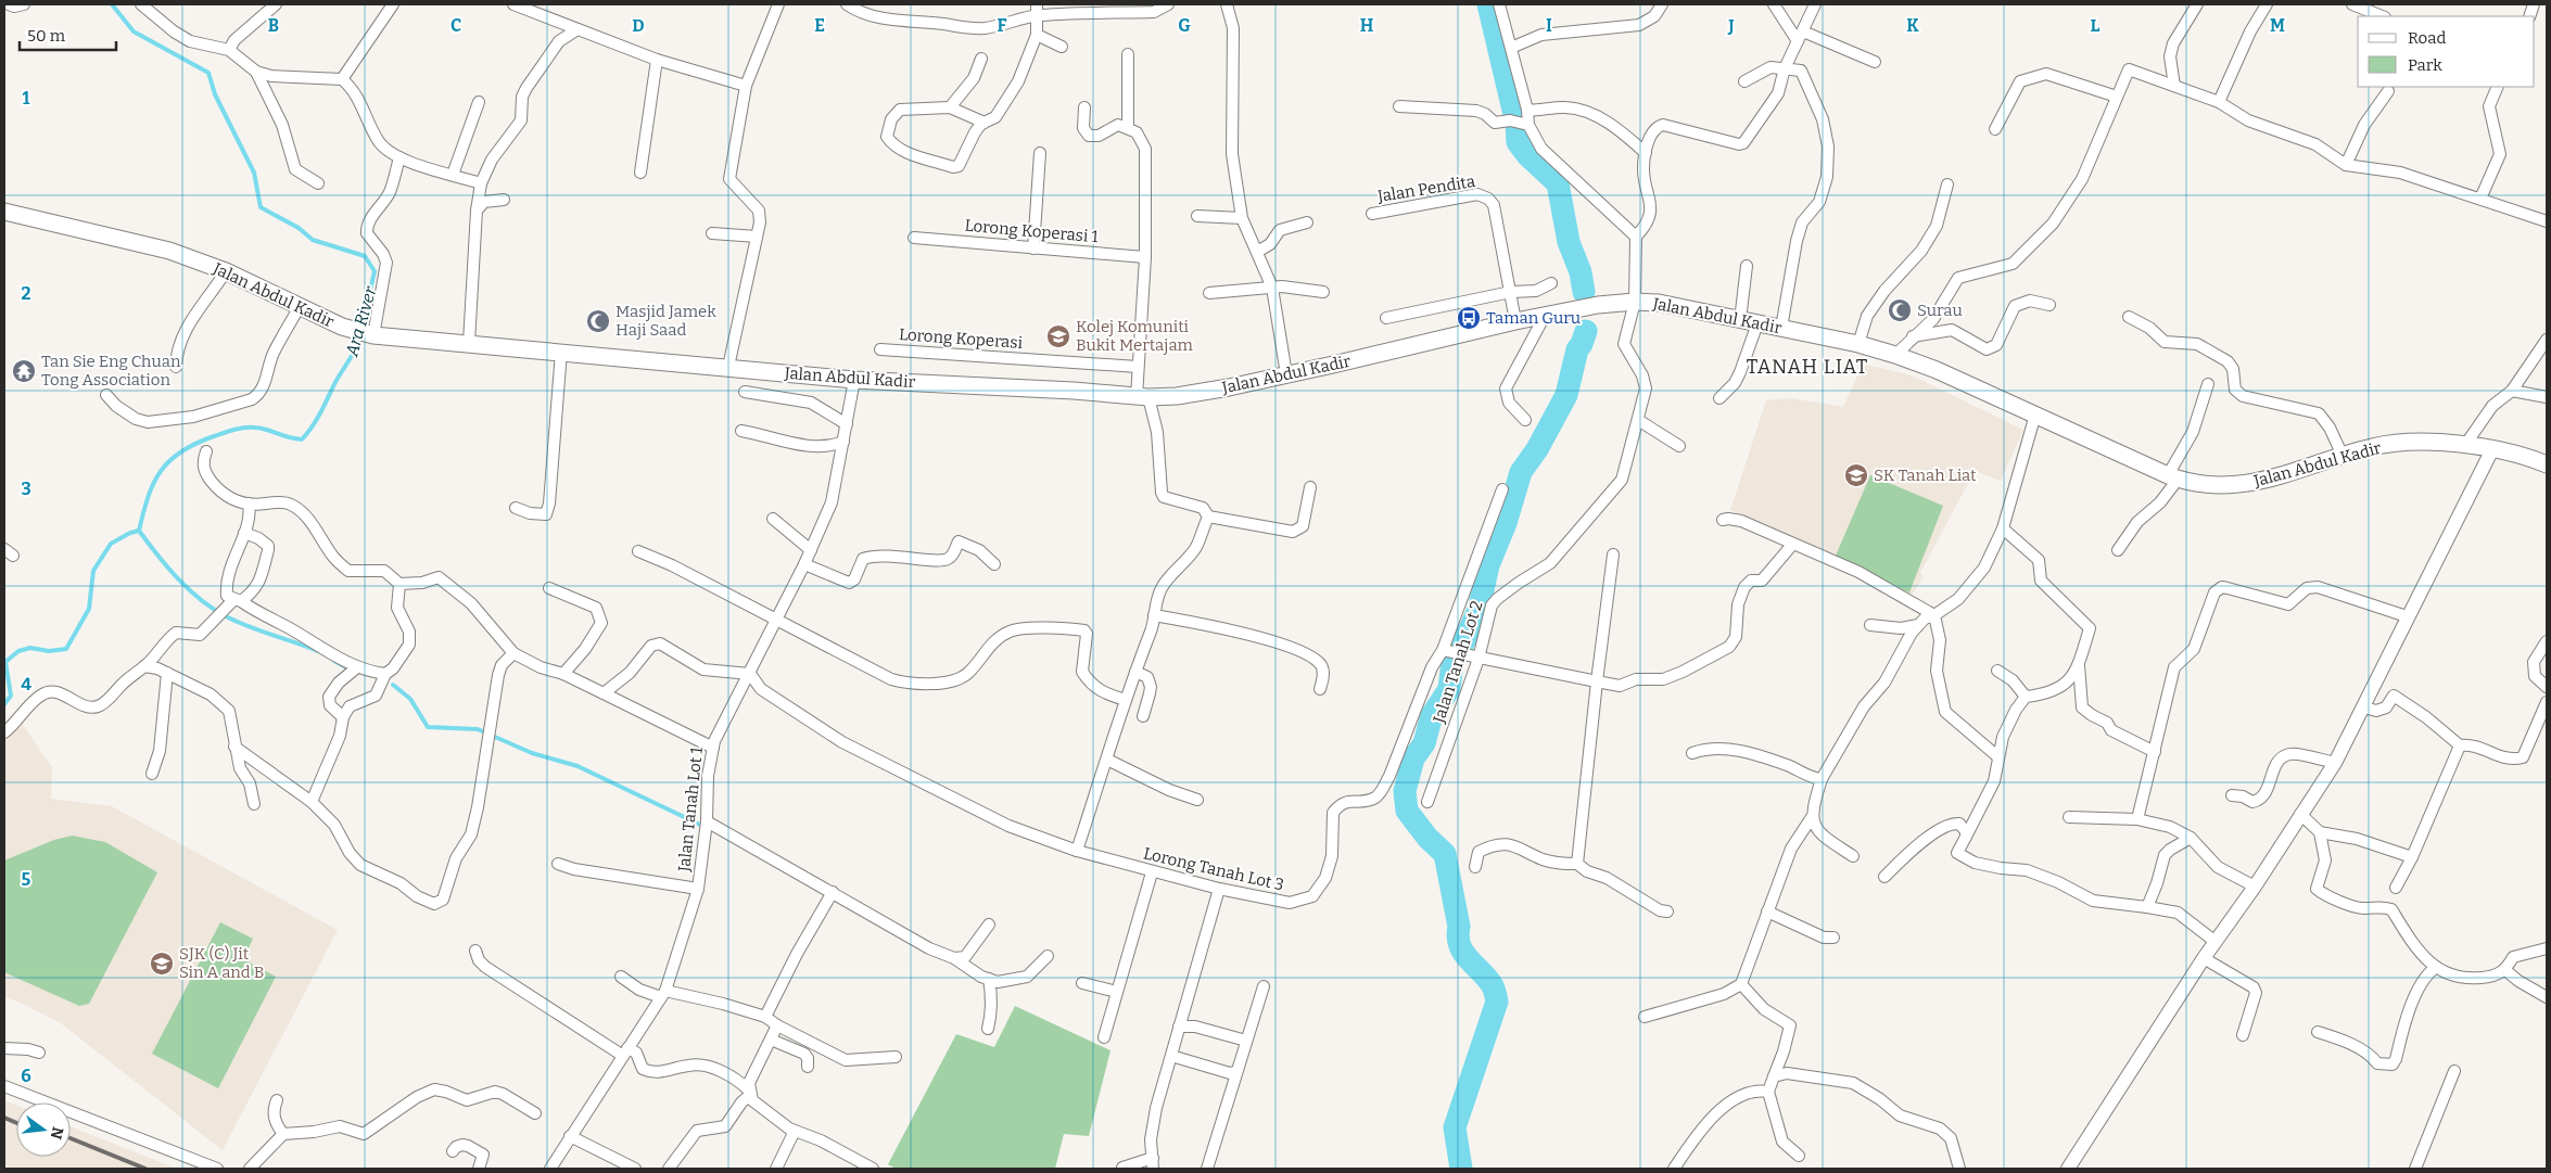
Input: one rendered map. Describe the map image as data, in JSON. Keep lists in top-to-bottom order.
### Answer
{
  "streets": {
    "main road": ["Jalan Abdul Kadir"],
    "street": [
      "Jalan Pendita",
      "Lorong Koperasi 1",
      "Lorong Koperasi",
      "Jalan Tanah Lot 2",
      "Jalan Tanah Lot 1",
      "Lorong Tanah Lot 3"
    ]
  },
  "crossings": [
    ["Jalan Pendita", "Jalan Abdul Kadir"],
    ["Jalan Abdul Kadir", "Jalan Tanah Lot 2"],
    ["Jalan Abdul Kadir", "Jalan Tanah Lot 1"],
    ["Jalan Tanah Lot 1", "Lorong Tanah Lot 3"]
  ],
  "districts": ["TANAH LIAT"],
  "water": ["Ara River"],
  "places": {
    "mosque": ["Surau", "Masjid Jamek Haji Saad"],
    "bus stop": ["Taman Guru"],
    "school or university": ["Kolej Komuniti Bukit Mertajam", "SK Tanah Liat", "SJK (C) Jit Sin A and B"],
    "temple": ["Tan Sie Eng Chuan Tong Association"]
  },
  "legend": ["Road", "Park"],
  "scale_bar": "50 m",
  "north": "right",
  "grid": {
    "columns": [
      "B",
      "C",
      "D",
      "E",
      "F",
      "G",
      "H",
      "I",
      "J",
      "K",
      "L",
      "M"
    ],
    "rows": [
      "1",
      "2",
      "3",
      "4",
      "5",
      "6"
    ]
  }
}
